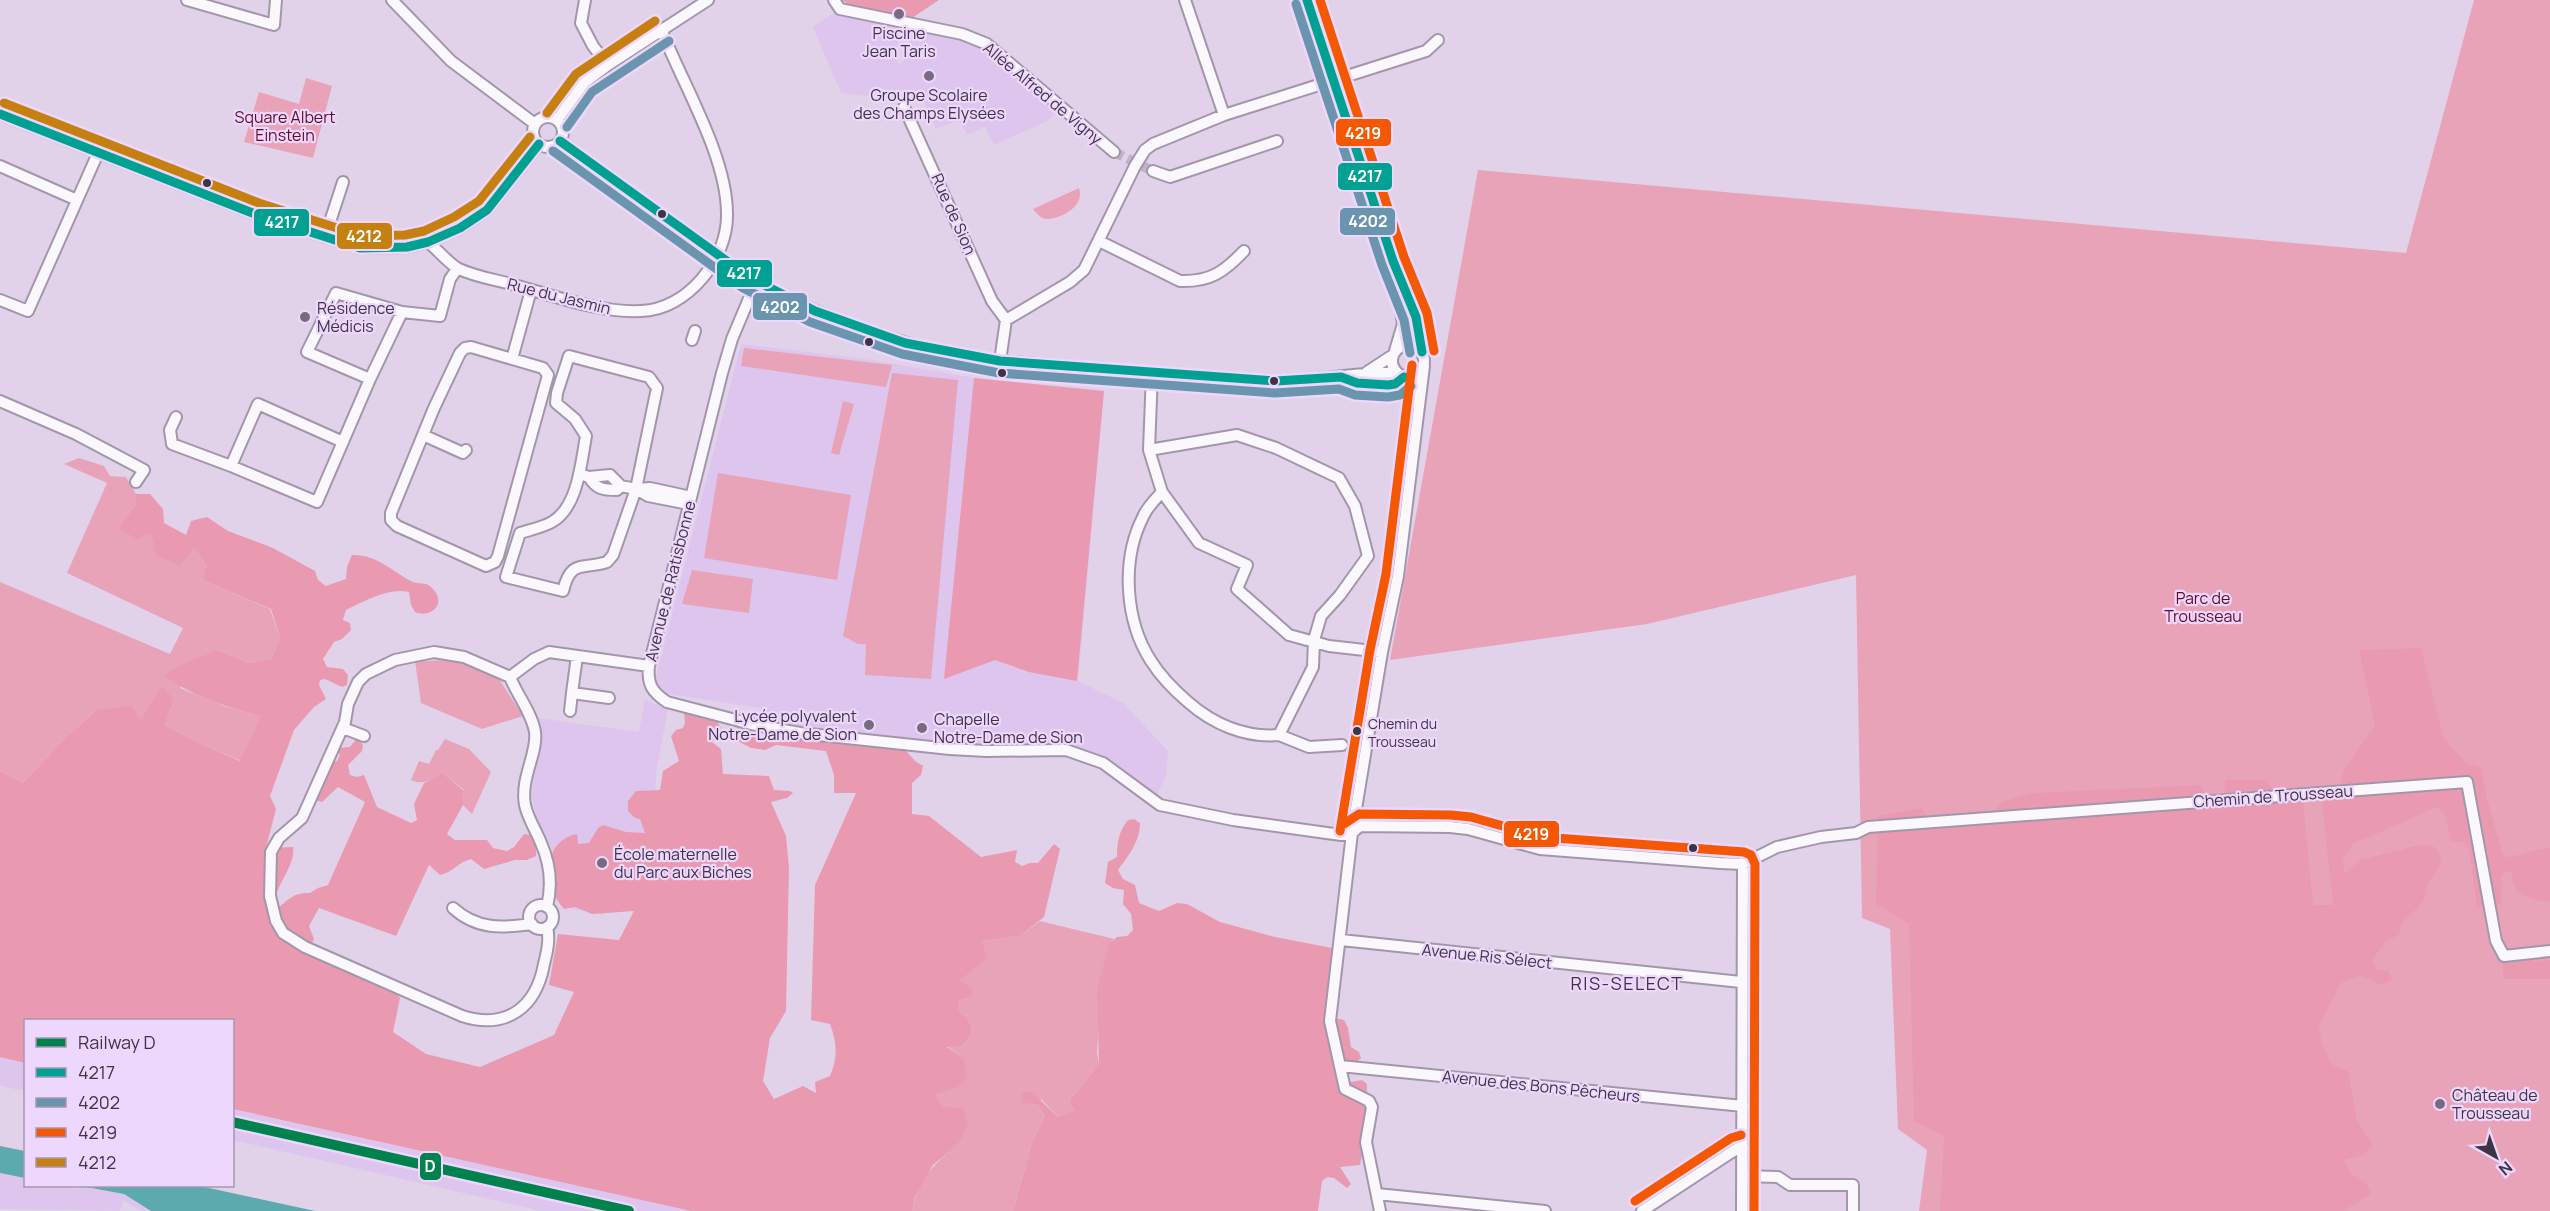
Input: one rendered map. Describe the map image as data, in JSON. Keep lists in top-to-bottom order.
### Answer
{
  "streets": {
    "street": [
      "Allée Alfred de Vigny",
      "Rue de Sion",
      "Rue du Jasmin",
      "Avenue de Ratisbonne",
      "Chemin de Trousseau",
      "Avenue Ris Sélect",
      "Avenue des Bons Pêcheurs"
    ]
  },
  "districts": ["RIS-SELECT"],
  "parks": ["Square Albert Einstein", "Parc de Trousseau"],
  "places": [
    "Piscine Jean Taris",
    "Groupe Scolaire des Champs Elysées",
    "Résidence Médicis",
    "Lycée polyvalent Notre-Dame de Sion",
    "Chapelle Notre-Dame de Sion",
    "Chemin du Trousseau",
    "École maternelle du Parc aux Biches",
    "Château de Trousseau"
  ],
  "lines": [
    "transit line 4217",
    "transit line 4219",
    "transit line 4202",
    "transit line 4212",
    "rail line D"
  ],
  "legend": [
    "Railway D",
    "4217",
    "4202",
    "4219",
    "4212"
  ],
  "north": "bottom right"
}
